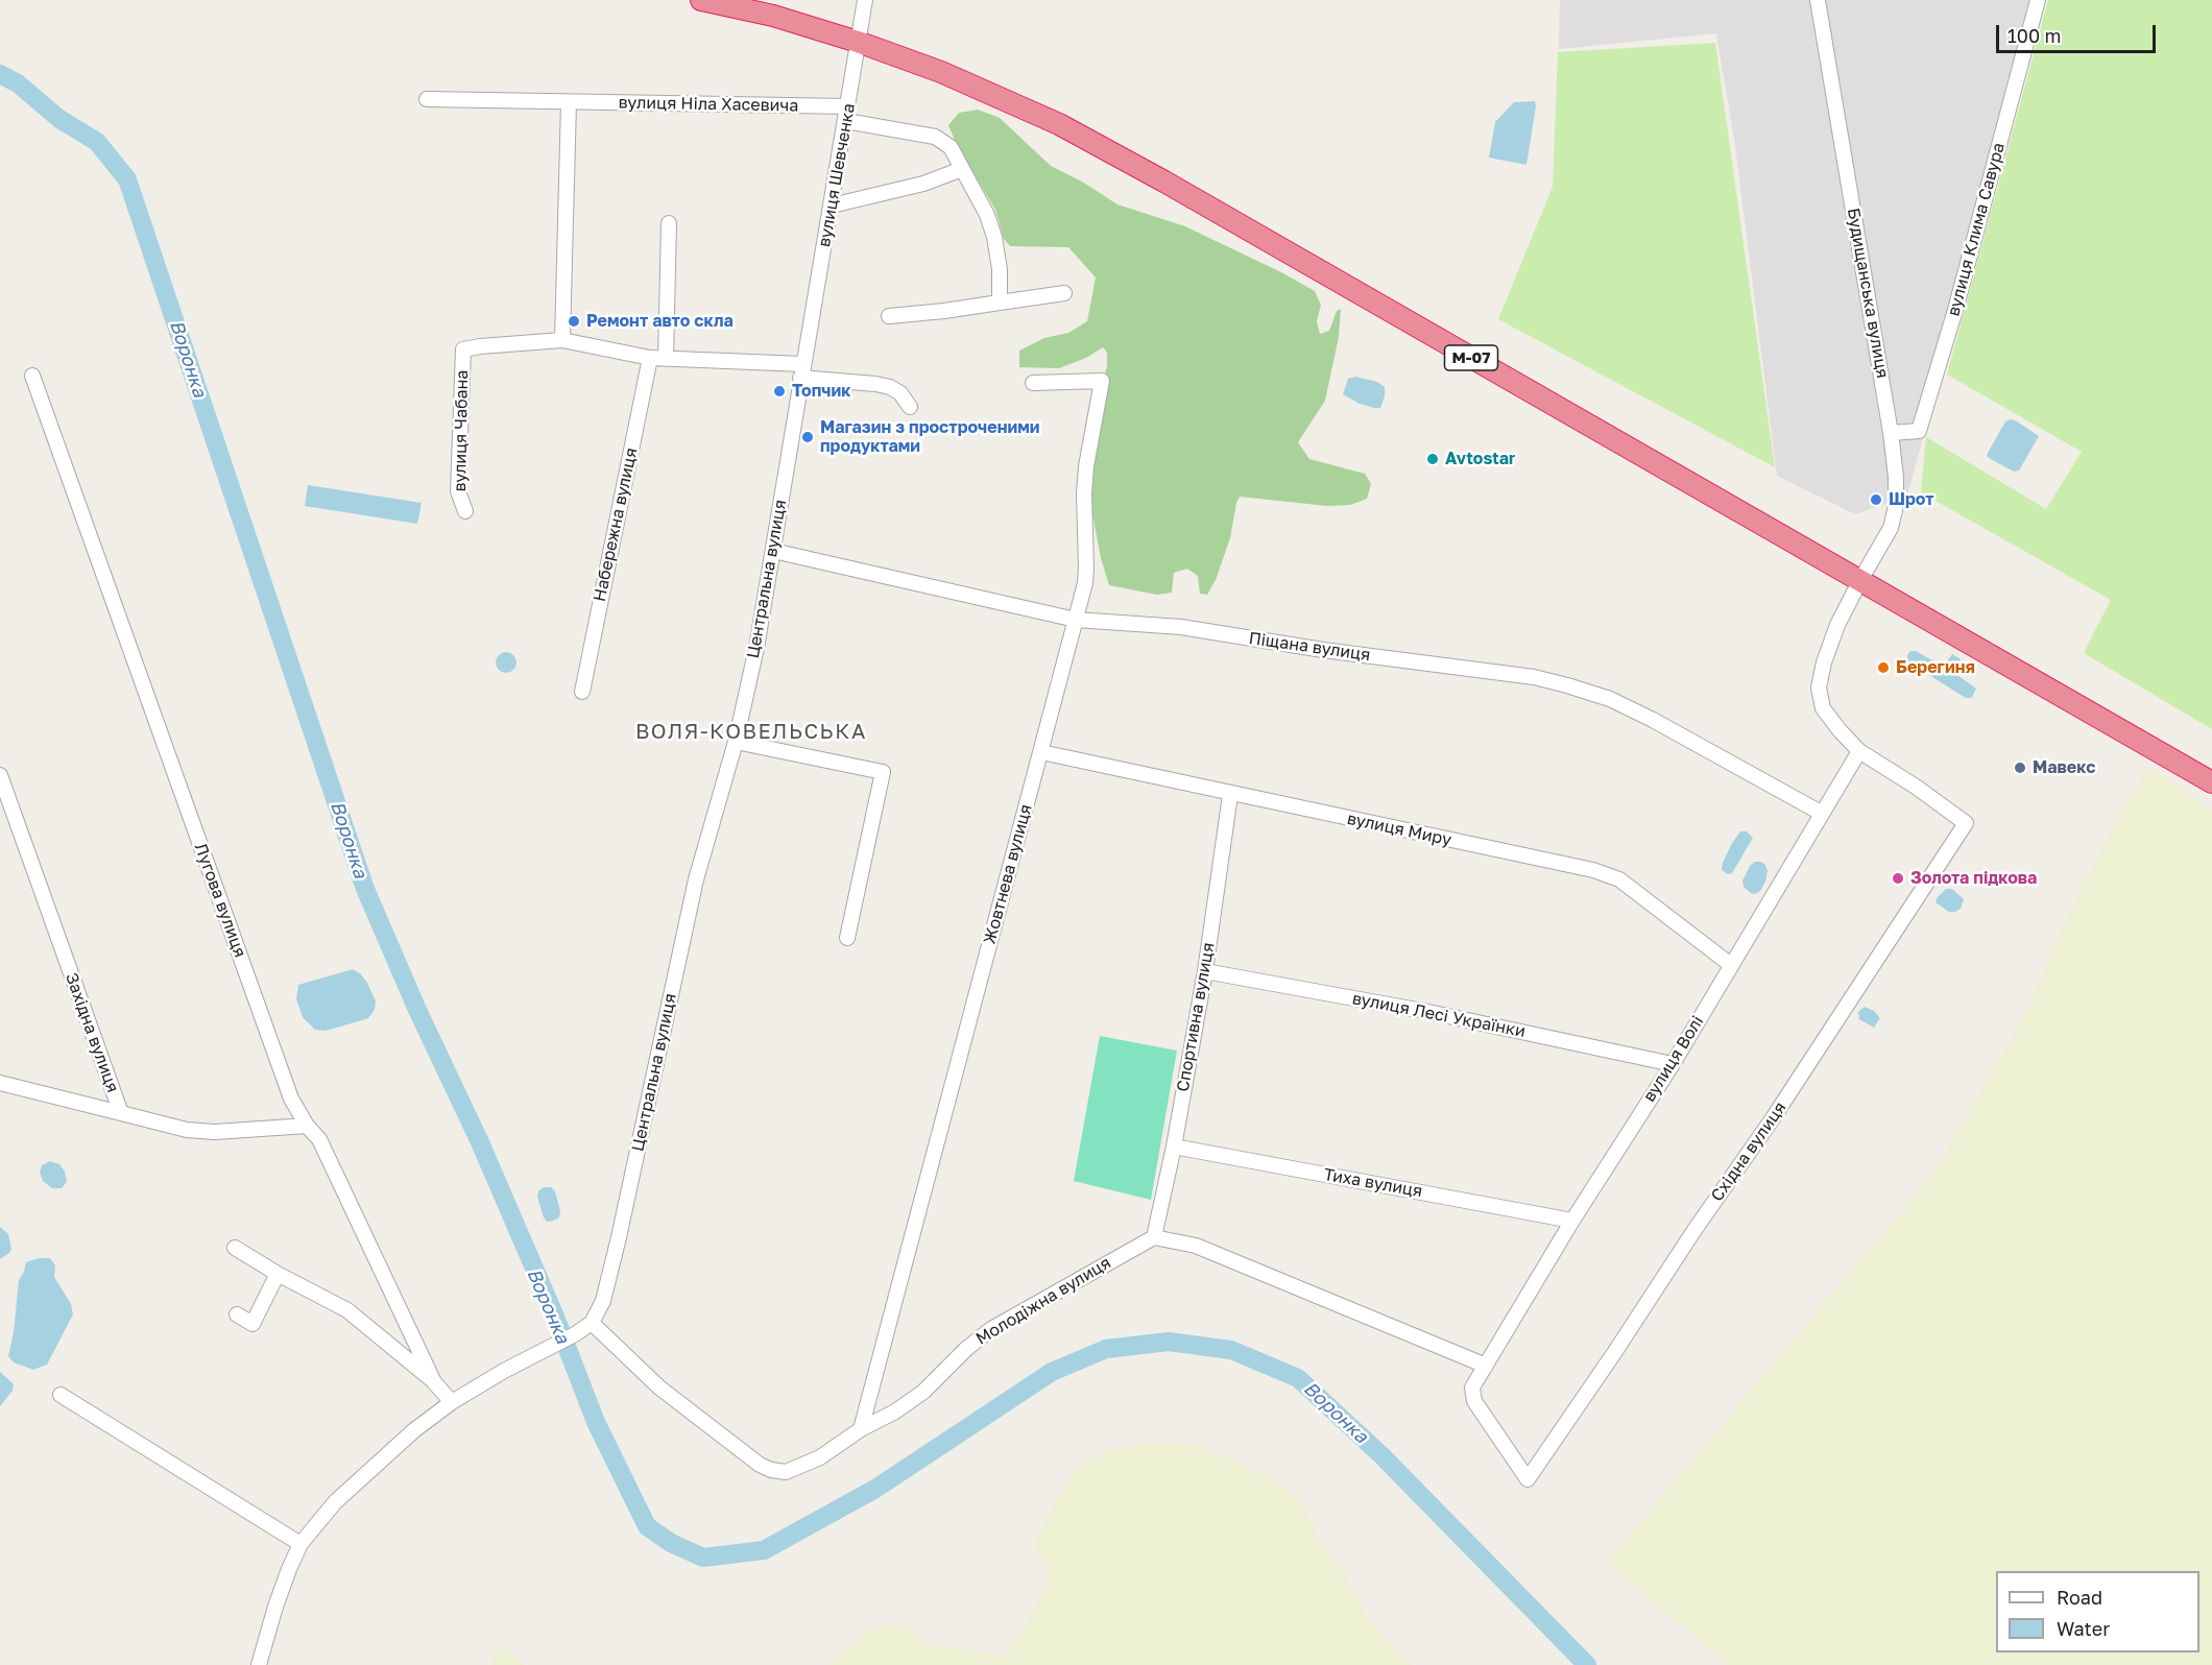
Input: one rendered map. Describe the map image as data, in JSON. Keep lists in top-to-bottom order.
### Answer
{
  "streets": {
    "highway": ["М-07"],
    "street": [
      "вулиця Ніла Хасевича",
      "вулиця Шевченка",
      "вулиця Клима Савура",
      "Будищанська вулиця",
      "вулиця Чабана",
      "Набережна вулиця",
      "Центральна вулиця",
      "Піщана вулиця",
      "вулиця Миру",
      "Жовтнева вулиця",
      "Лугова вулиця",
      "вулиця Лесі Українки",
      "Спортивна вулиця",
      "Західна вулиця",
      "вулиця Волі",
      "Східна вулиця",
      "Тиха вулиця",
      "Молодіжна вулиця"
    ]
  },
  "crossings": [
    ["вулиця Ніла Хасевича", "вулиця Шевченка"],
    ["вулиця Шевченка", "М-07"],
    ["вулиця Шевченка", "Центральна вулиця"],
    ["вулиця Клима Савура", "Будищанська вулиця"],
    ["Будищанська вулиця", "М-07"],
    ["Будищанська вулиця", "вулиця Волі"],
    ["Будищанська вулиця", "Східна вулиця"],
    ["Центральна вулиця", "Піщана вулиця"],
    ["Центральна вулиця", "Лугова вулиця"],
    ["Центральна вулиця", "Молодіжна вулиця"],
    ["Піщана вулиця", "Жовтнева вулиця"],
    ["Піщана вулиця", "вулиця Волі"],
    ["вулиця Миру", "Жовтнева вулиця"],
    ["вулиця Миру", "Спортивна вулиця"],
    ["вулиця Миру", "вулиця Волі"],
    ["Жовтнева вулиця", "Молодіжна вулиця"],
    ["Лугова вулиця", "Західна вулиця"],
    ["вулиця Лесі Українки", "Спортивна вулиця"],
    ["вулиця Лесі Українки", "вулиця Волі"],
    ["Спортивна вулиця", "Тиха вулиця"],
    ["Спортивна вулиця", "Молодіжна вулиця"],
    ["вулиця Волі", "Східна вулиця"],
    ["вулиця Волі", "Тиха вулиця"]
  ],
  "districts": ["ВОЛЯ-КОВЕЛЬСЬКА"],
  "water": ["Воронка"],
  "places": [
    "Ремонт авто скла",
    "Топчик",
    "Магазин з простроченими продуктами",
    "Avtostar",
    "Шрот",
    "Берегиня",
    "Мавекс",
    "Золота підкова"
  ],
  "legend": ["Road", "Water"],
  "scale_bar": "100 m"
}
